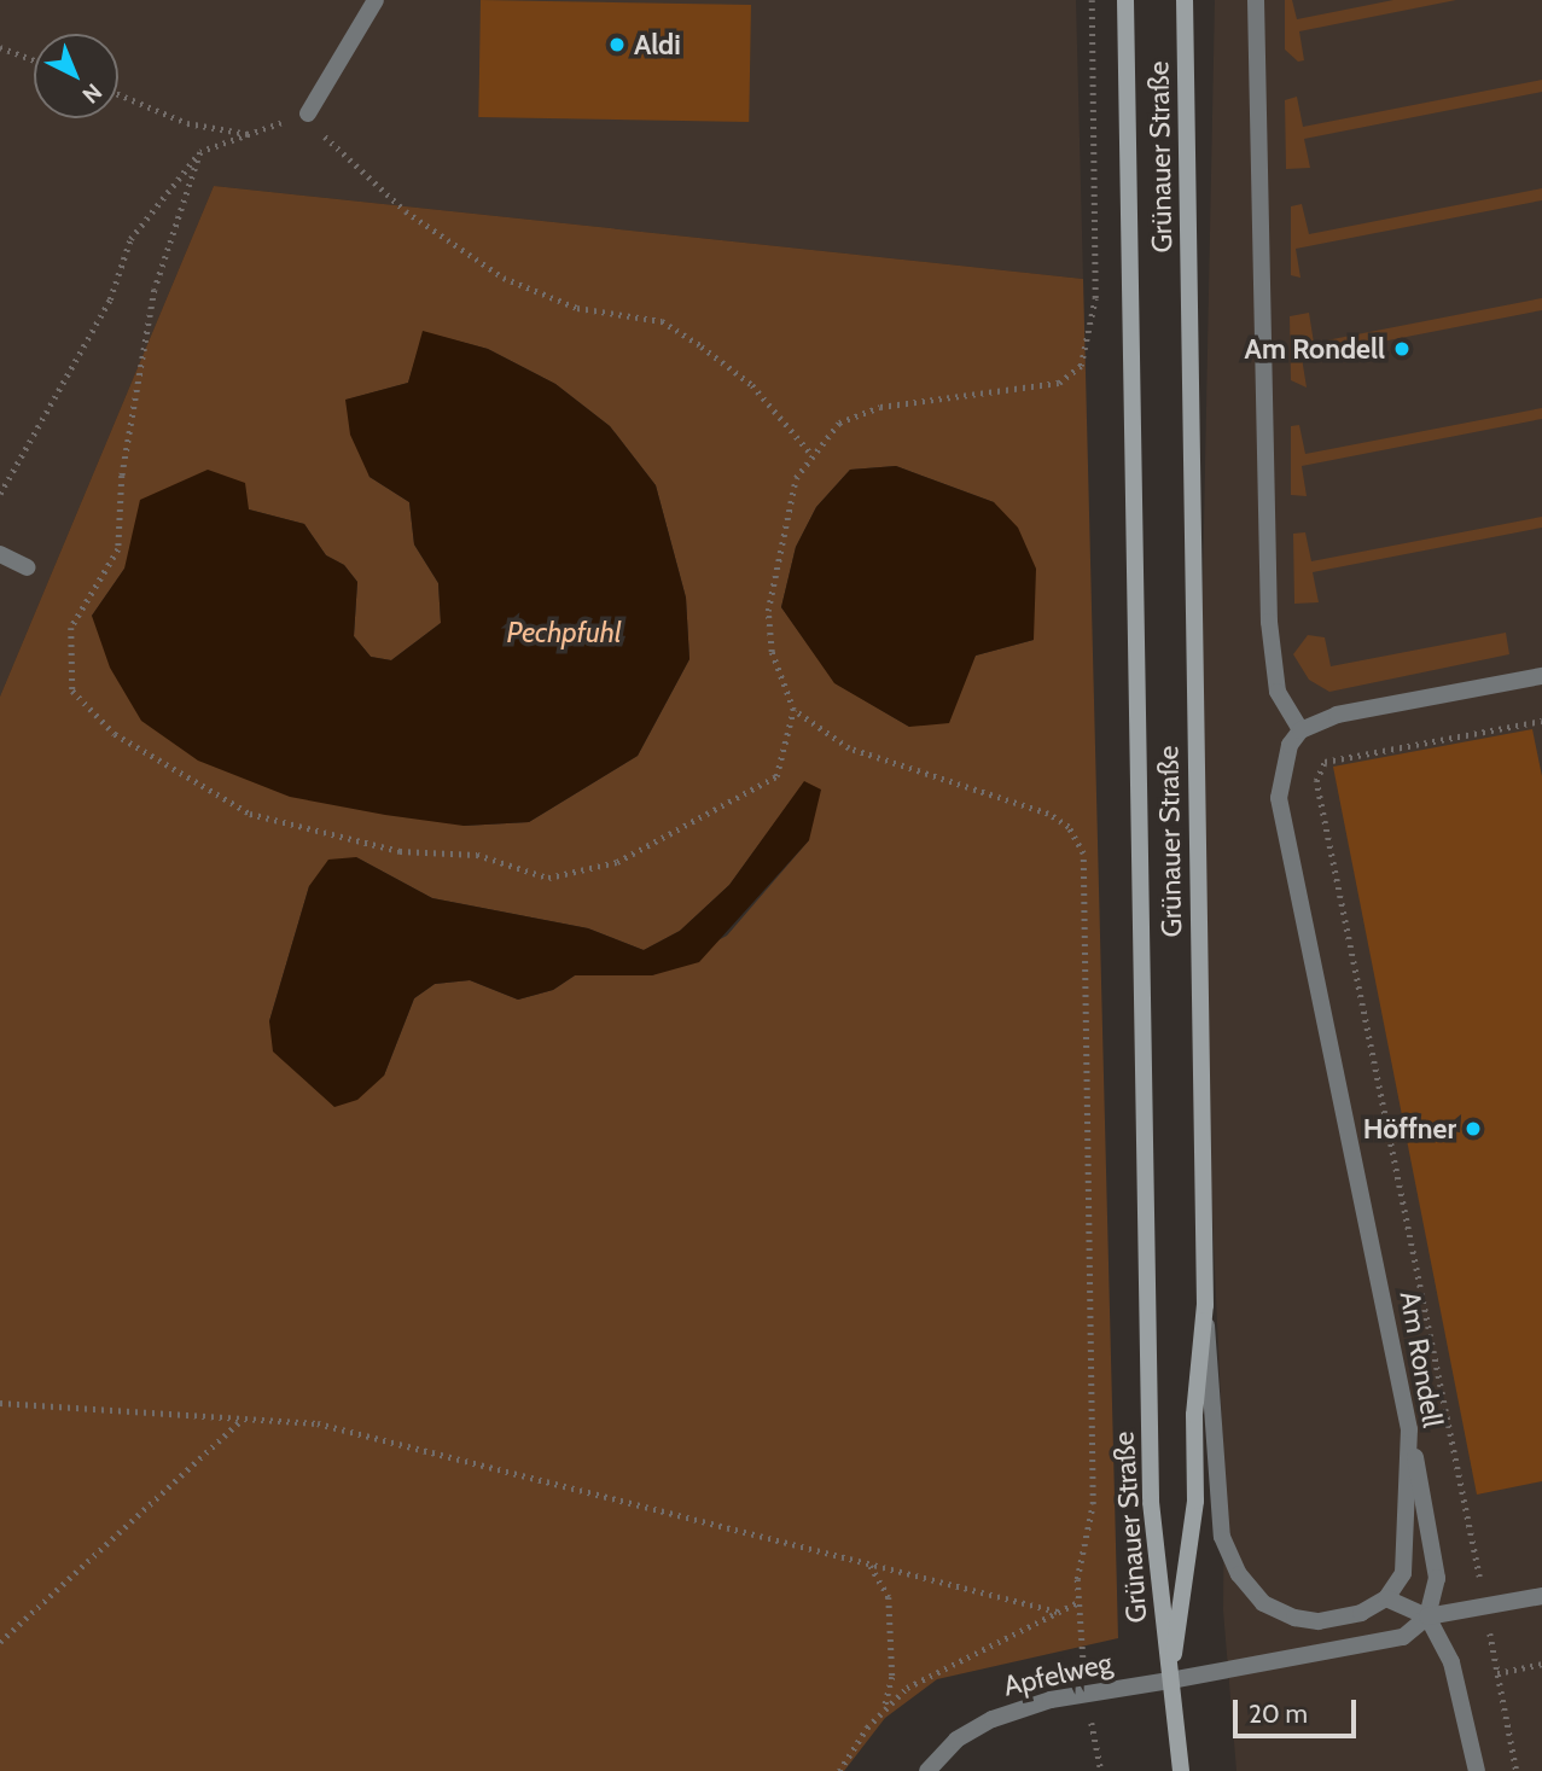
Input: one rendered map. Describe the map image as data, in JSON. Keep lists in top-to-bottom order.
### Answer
{
  "streets": {
    "main road": ["Grünauer Straße"],
    "street": ["Am Rondell", "Apfelweg"]
  },
  "crossings": [
    ["Grünauer Straße", "Apfelweg"]
  ],
  "water": ["Pechpfuhl"],
  "places": ["Aldi", "Am Rondell", "Höffner"],
  "scale_bar": "20 m",
  "north": "bottom right"
}
